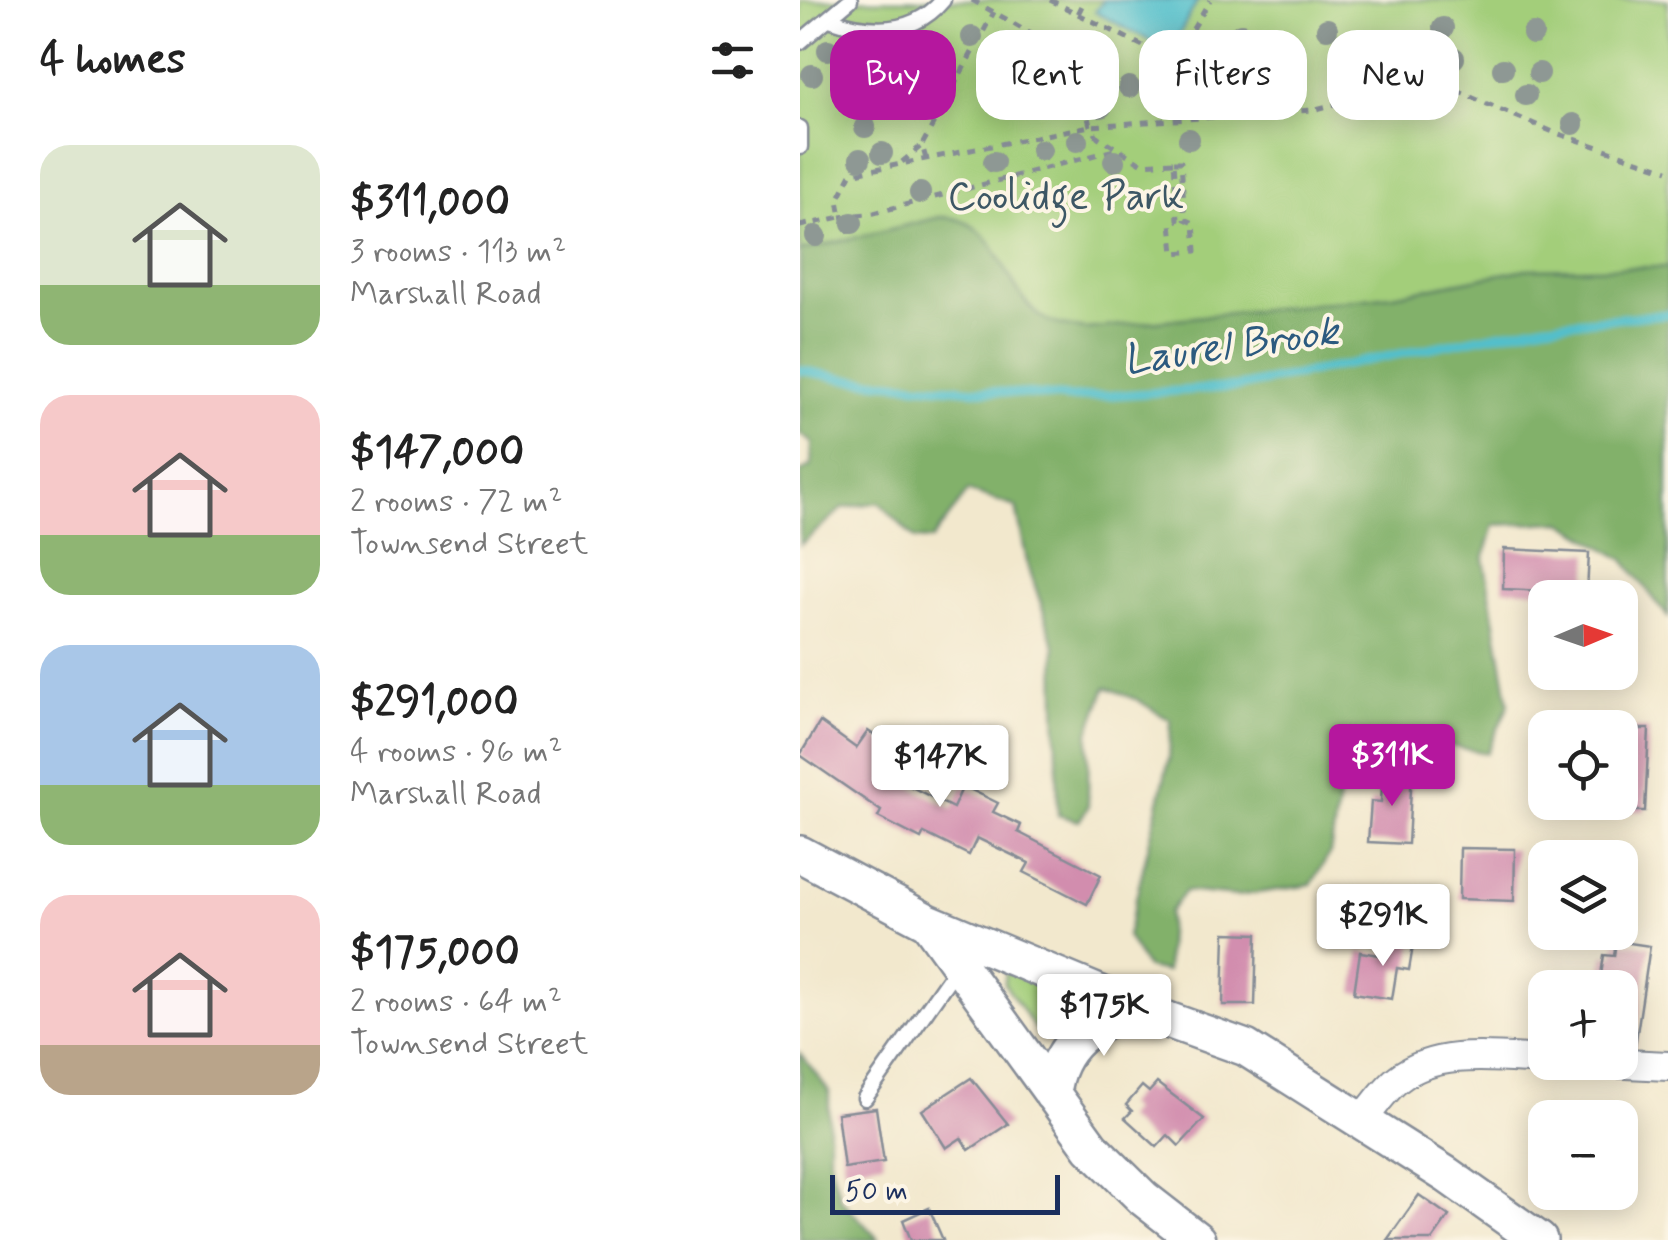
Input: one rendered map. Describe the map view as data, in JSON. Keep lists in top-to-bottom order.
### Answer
{
  "water": ["Laurel Brook"],
  "parks": ["Coolidge Park"],
  "scale_bar": "50 m",
  "north": "right",
  "page": {
    "heading": "4 homes",
    "chip": [
      "Buy",
      "Rent",
      "Filters",
      "New"
    ],
    "list": [
      {
        "name": "$311,000",
        "note": "3 rooms · 113 m² · Marshall Road"
      },
      {
        "name": "$147,000",
        "note": "2 rooms · 72 m² · Townsend Street"
      },
      {
        "name": "$291,000",
        "note": "4 rooms · 96 m² · Marshall Road"
      },
      {
        "name": "$175,000",
        "note": "2 rooms · 64 m² · Townsend Street"
      }
    ],
    "map_buttons": ["+", "−"],
    "price": [
      "$311K",
      "$147K",
      "$291K",
      "$175K"
    ],
    "scale": "50 m"
  }
}
